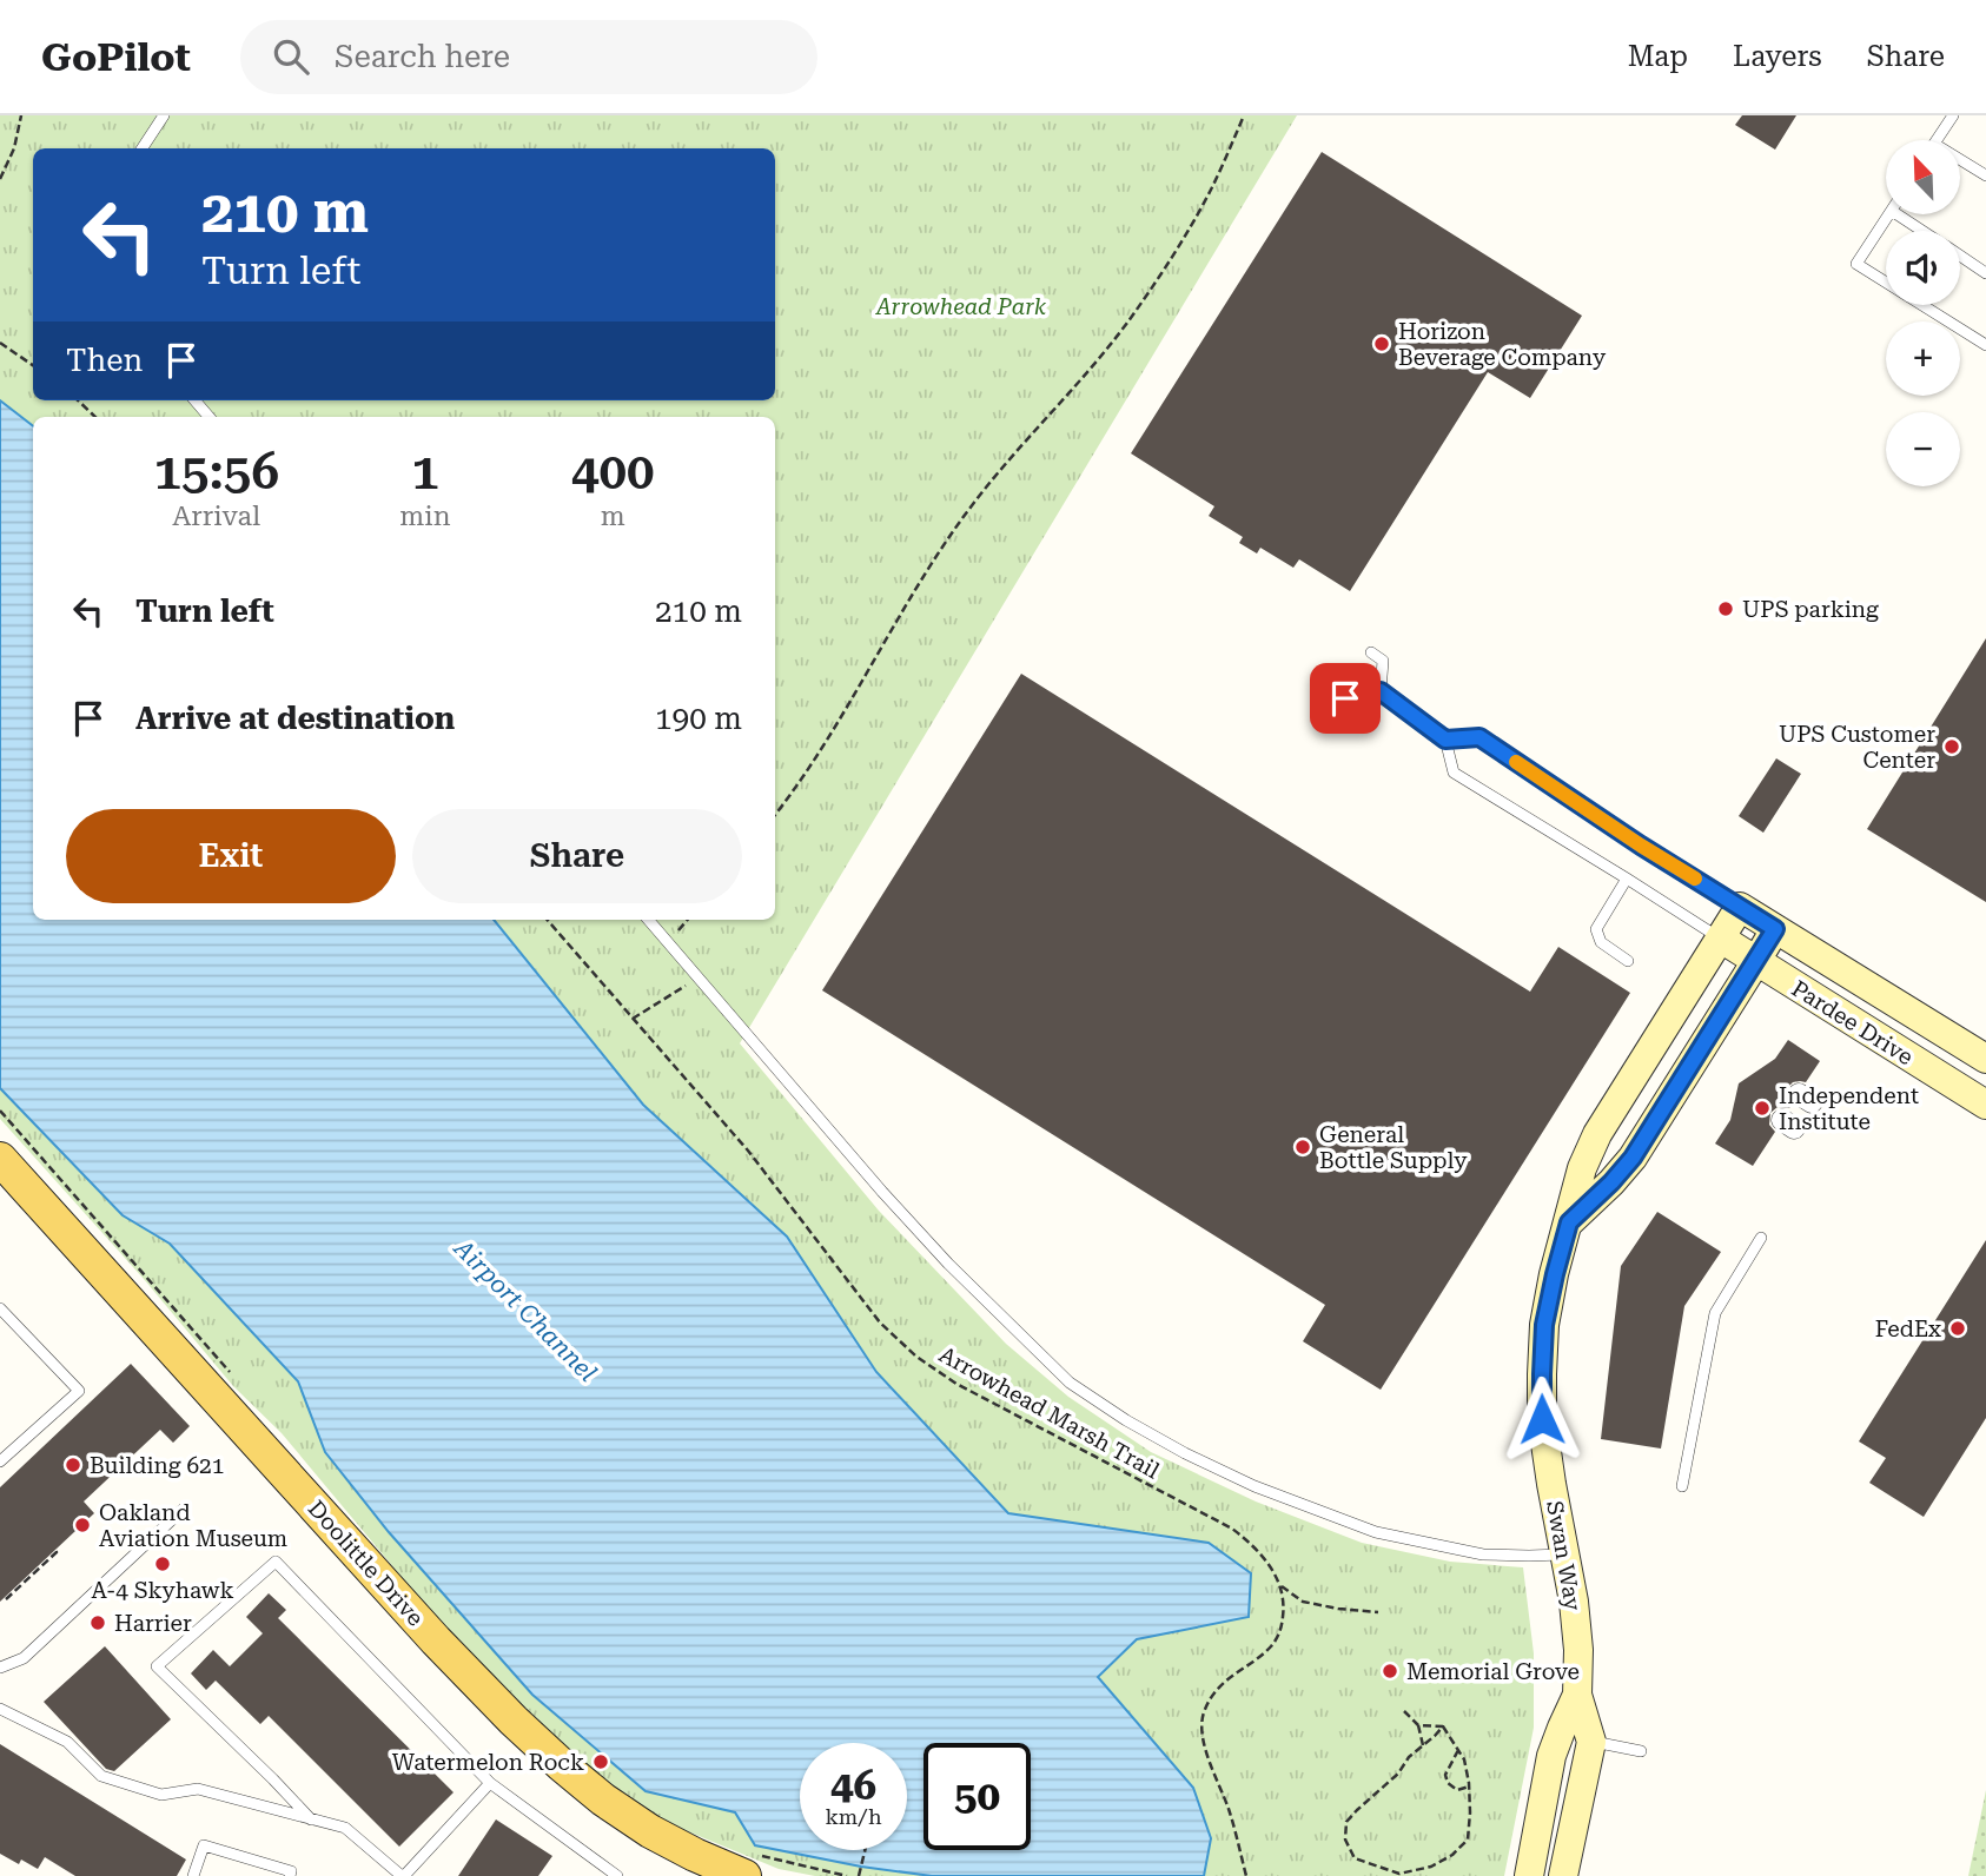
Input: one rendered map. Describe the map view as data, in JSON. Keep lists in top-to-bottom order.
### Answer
{
  "streets": {
    "main road": ["Pardee Drive", "Swan Way", "Doolittle Drive"],
    "path": ["Arrowhead Marsh Trail"]
  },
  "crossings": [
    ["Pardee Drive", "Swan Way"]
  ],
  "water": ["Airport Channel"],
  "parks": ["Arrowhead Park"],
  "places": [
    "Horizon Beverage Company",
    "UPS parking",
    "UPS Customer Center",
    "Independent Institute",
    "General Bottle Supply",
    "FedEx",
    "Building 621",
    "Oakland Aviation Museum",
    "A-4 Skyhawk",
    "Harrier",
    "Memorial Grove",
    "Watermelon Rock"
  ],
  "north": "top left",
  "page": {
    "header": "GoPilot",
    "search": "Search here",
    "nav": ["Map", "Layers", "Share"],
    "map_buttons": ["+", "−"],
    "turn": ["210 m", "Turn left"],
    "then": "Then",
    "eta": [
      "15:56",
      "Arrival",
      "1",
      "min",
      "400",
      "m"
    ],
    "list": [
      {
        "name": "Turn left",
        "value": "210 m"
      },
      {
        "name": "Arrive at destination",
        "value": "190 m"
      }
    ],
    "buttons": ["Exit", "Share"],
    "speed": "46 km/h",
    "limit": "50"
  }
}
